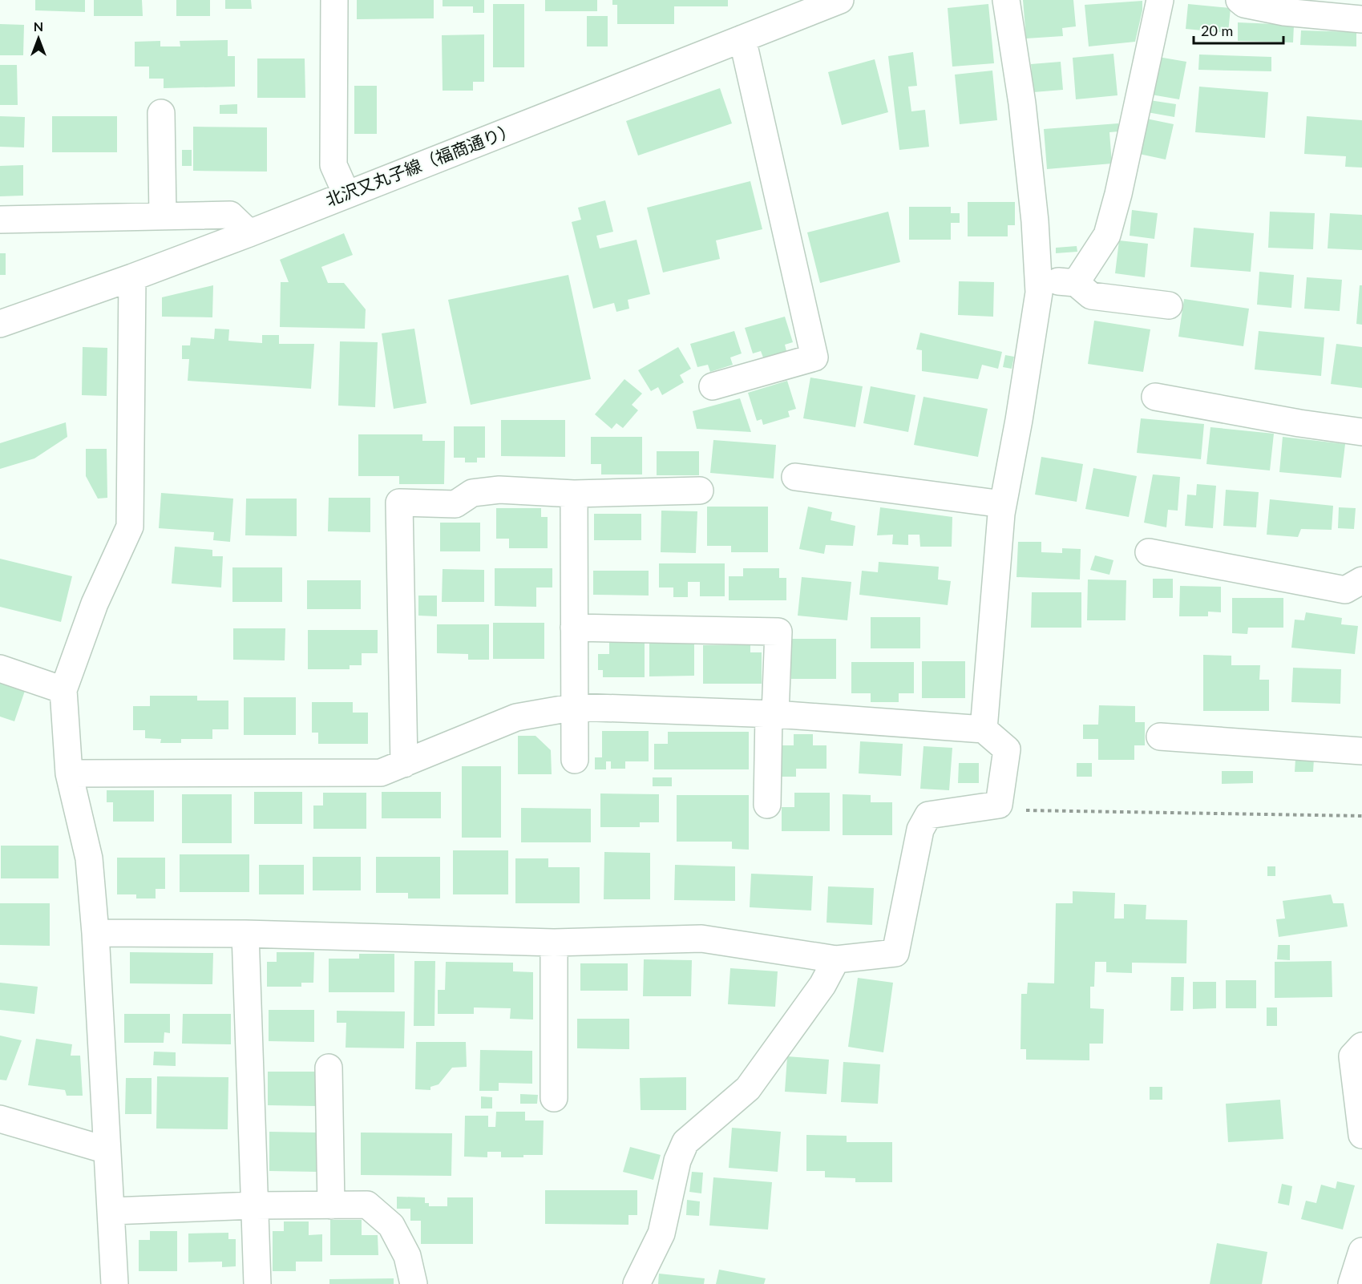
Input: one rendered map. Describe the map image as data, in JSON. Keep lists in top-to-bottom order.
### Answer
{
  "streets": {
    "street": ["北沢又丸子線（福商通り）"]
  },
  "scale_bar": "20 m",
  "north": "top"
}
